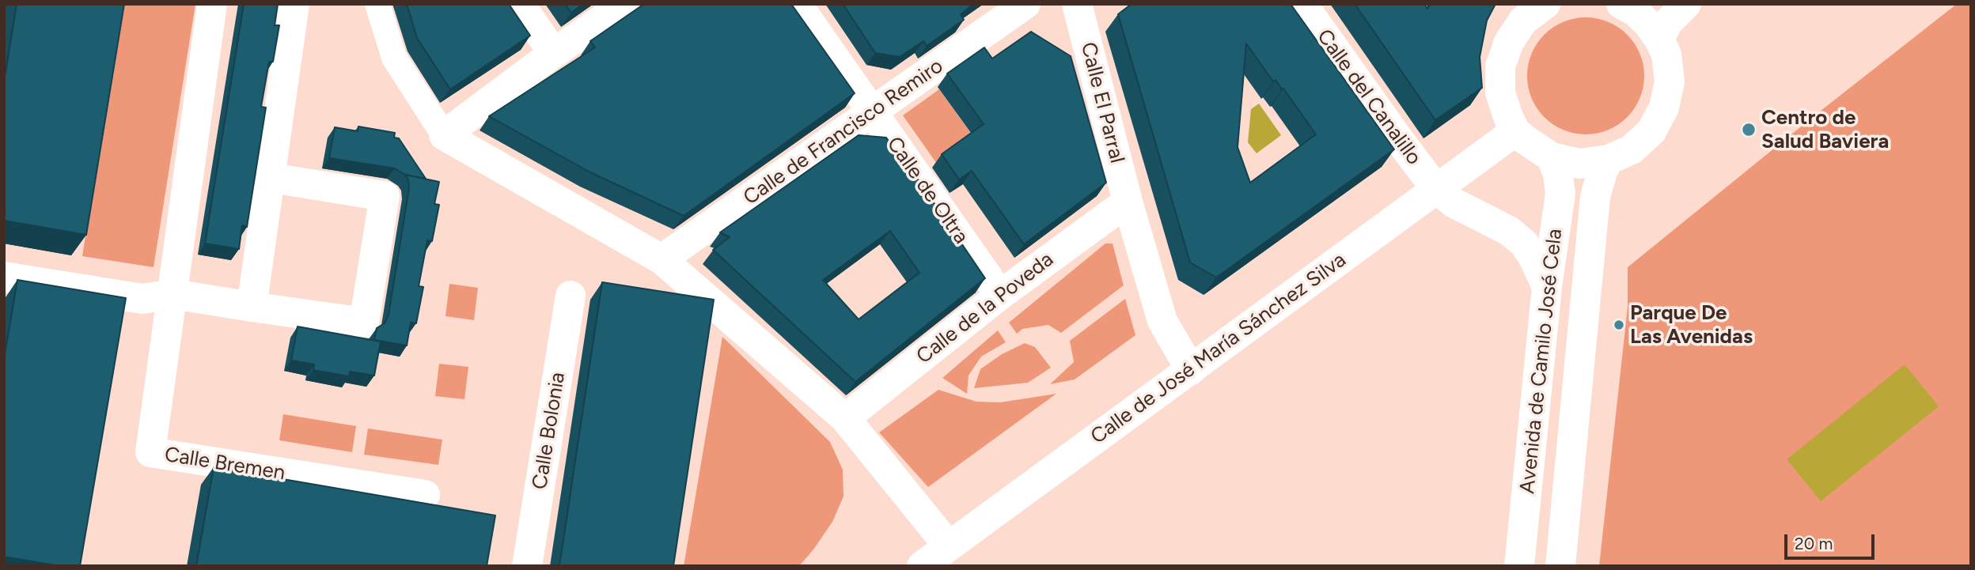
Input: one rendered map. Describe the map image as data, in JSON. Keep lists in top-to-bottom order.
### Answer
{
  "streets": {
    "street": [
      "Calle del Canalillo",
      "Calle El Parral",
      "Calle de Francisco Remiro",
      "Calle de Oltra",
      "Calle de la Poveda",
      "Calle de José María Sánchez Silva",
      "Avenida de Camilo José Cela",
      "Calle Bolonia",
      "Calle Bremen"
    ]
  },
  "crossings": [
    ["Calle del Canalillo", "Calle de José María Sánchez Silva"],
    ["Calle del Canalillo", "Avenida de Camilo José Cela"],
    ["Calle El Parral", "Calle de la Poveda"],
    ["Calle El Parral", "Calle de José María Sánchez Silva"],
    ["Calle de Francisco Remiro", "Calle de Oltra"],
    ["Calle de Oltra", "Calle de la Poveda"]
  ],
  "places": ["Centro de Salud Baviera", "Parque De Las Avenidas"],
  "scale_bar": "20 m"
}
